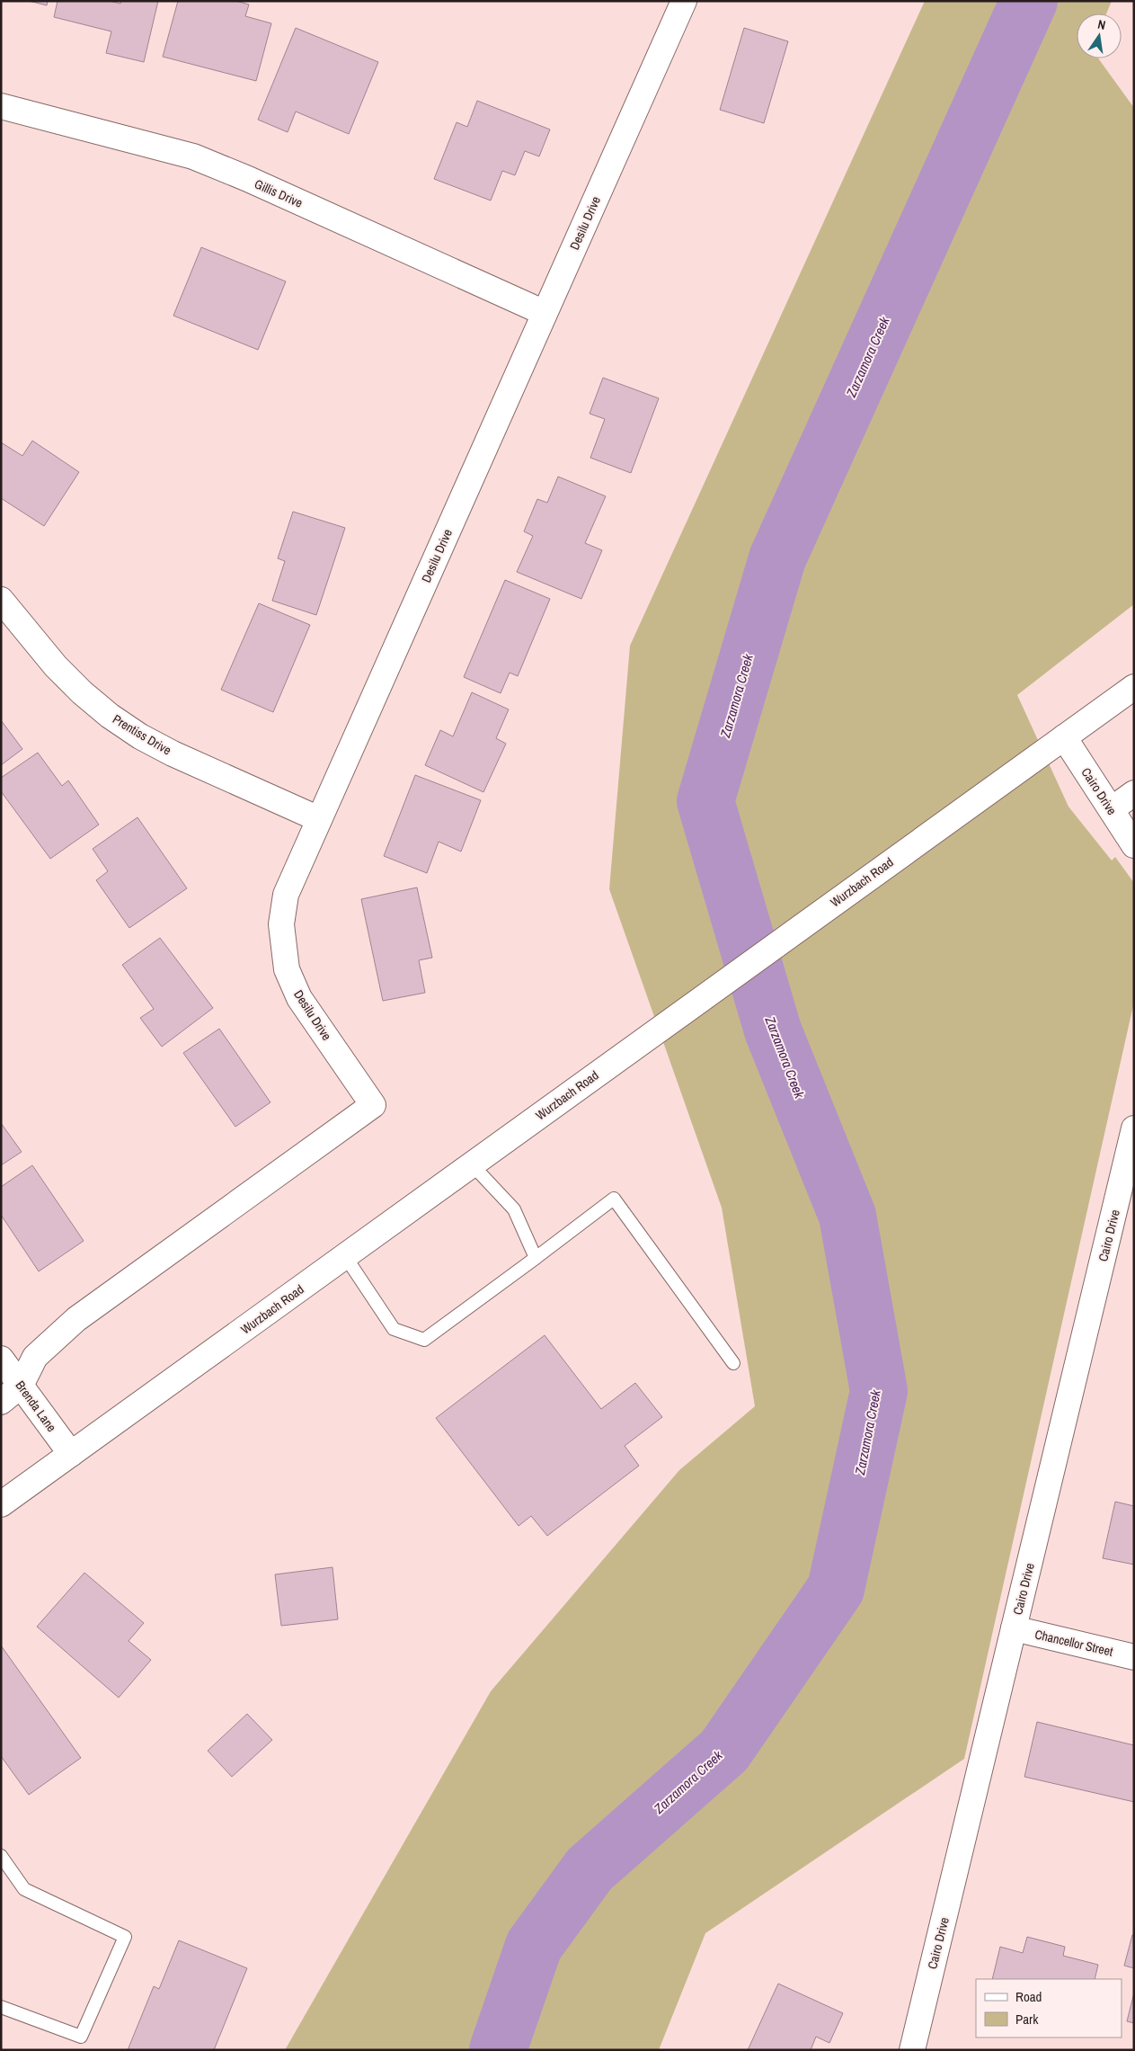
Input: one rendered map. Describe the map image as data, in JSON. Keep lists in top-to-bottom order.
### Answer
{
  "streets": {
    "street": [
      "Gillis Drive",
      "Desilu Drive",
      "Prentiss Drive",
      "Cairo Drive",
      "Wurzbach Road",
      "Brenda Lane",
      "Chancellor Street"
    ]
  },
  "crossings": [
    ["Gillis Drive", "Desilu Drive"],
    ["Desilu Drive", "Prentiss Drive"],
    ["Desilu Drive", "Brenda Lane"],
    ["Cairo Drive", "Wurzbach Road"],
    ["Cairo Drive", "Chancellor Street"],
    ["Wurzbach Road", "Brenda Lane"]
  ],
  "water": ["Zarzamora Creek"],
  "legend": ["Road", "Park"],
  "north": "top"
}
